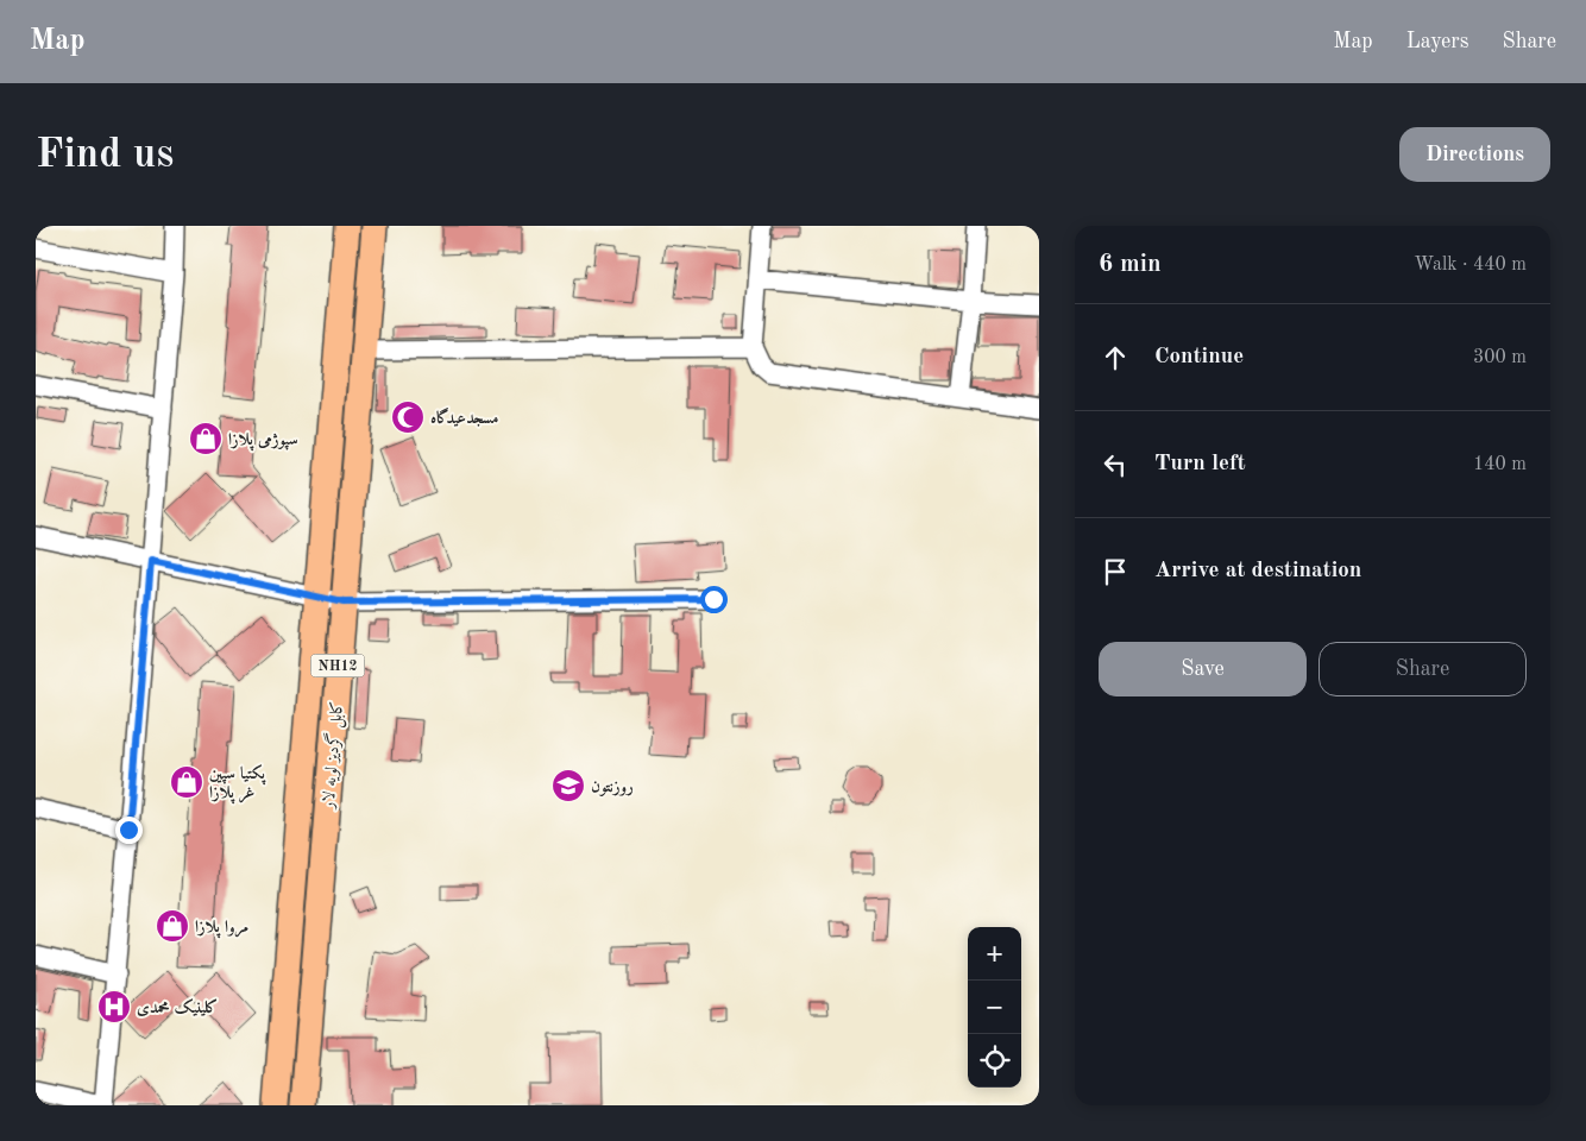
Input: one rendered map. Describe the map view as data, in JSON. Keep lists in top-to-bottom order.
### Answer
{
  "streets": {
    "highway": ["NH12", "کابل گردیز لویه لار"]
  },
  "places": {
    "mosque": ["مسجدعیدگاه"],
    "shop": ["سپوژمی پلازا", "پکتیا سپین غر پلازا", "مروا پلازا"],
    "school or university": ["روزنتون"],
    "hospital": ["کلینیک محمدی"]
  },
  "page": {
    "header": "Map",
    "nav": ["Map", "Layers", "Share"],
    "buttons": [
      "Directions",
      ["Save", "Share"]
    ],
    "title": "Find us",
    "heading": ["6 min", "Walk · 440 m"],
    "list": [
      ["Continue", "300 m"],
      ["Turn left", "140 m"],
      "Arrive at destination"
    ],
    "map_buttons": ["+", "−"]
  }
}
